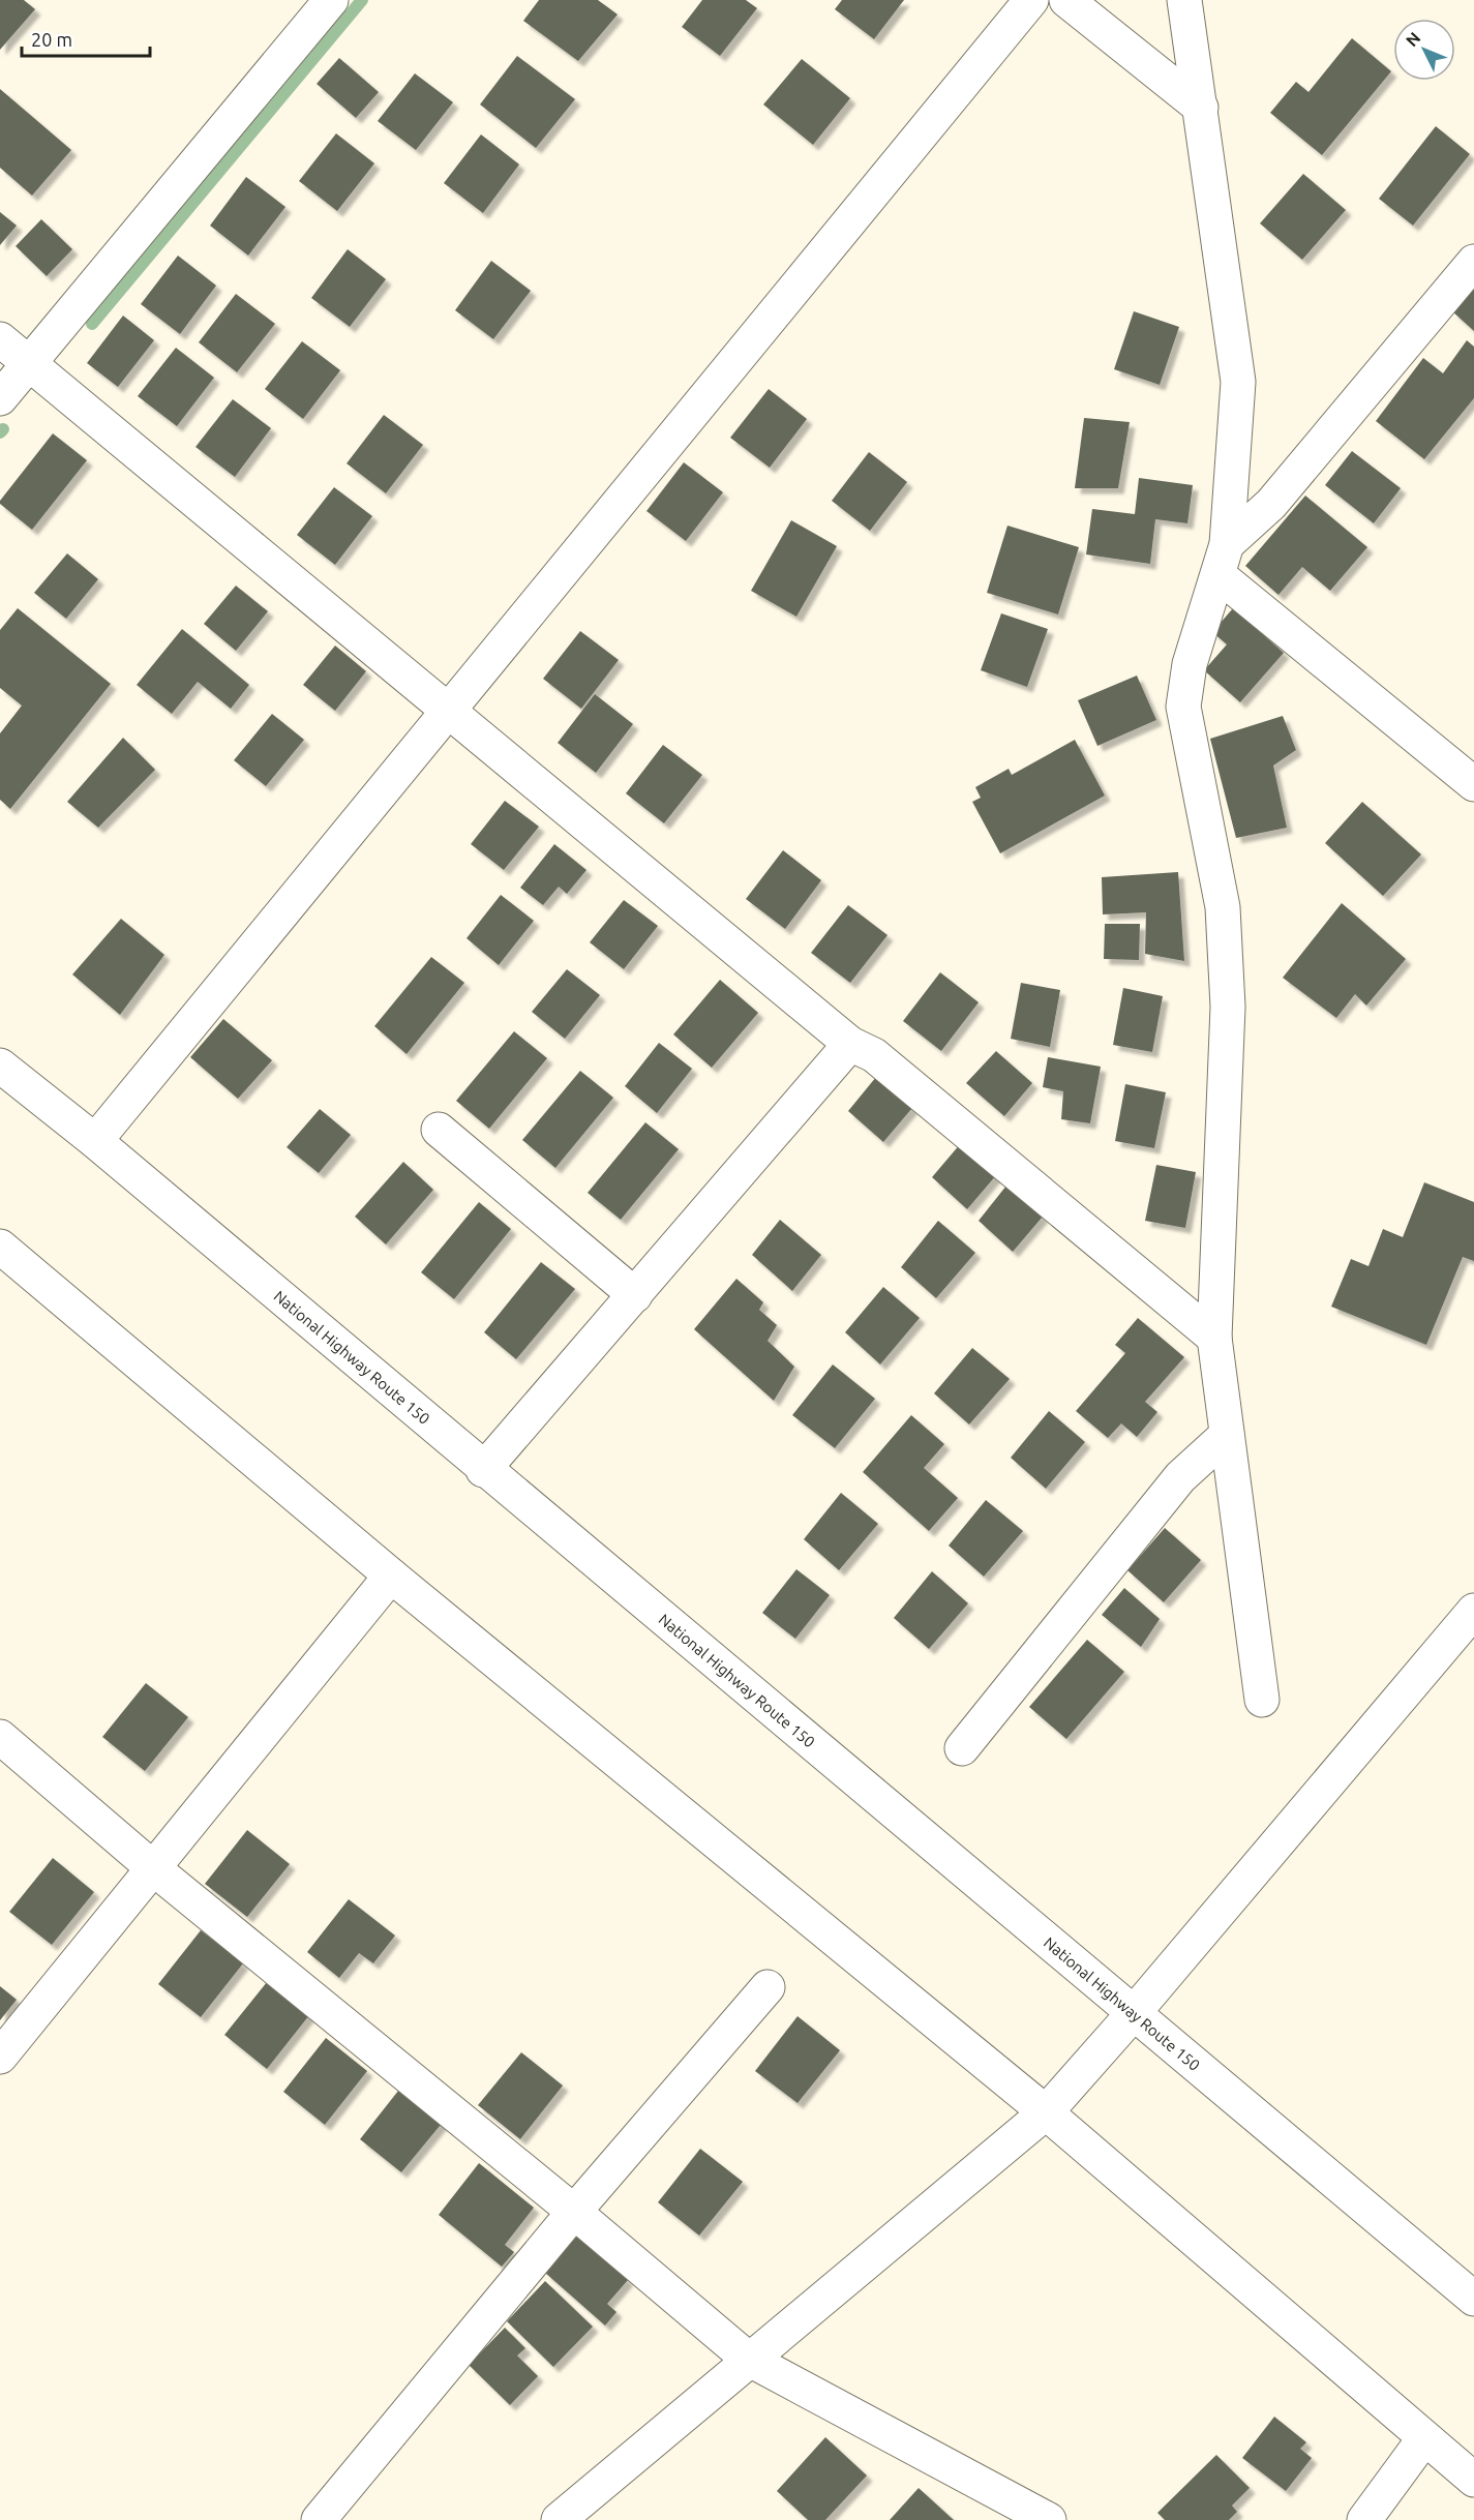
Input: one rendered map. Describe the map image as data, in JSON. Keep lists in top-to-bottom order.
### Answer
{
  "streets": {
    "main road": ["National Highway Route 150"]
  },
  "scale_bar": "20 m",
  "north": "top left"
}
